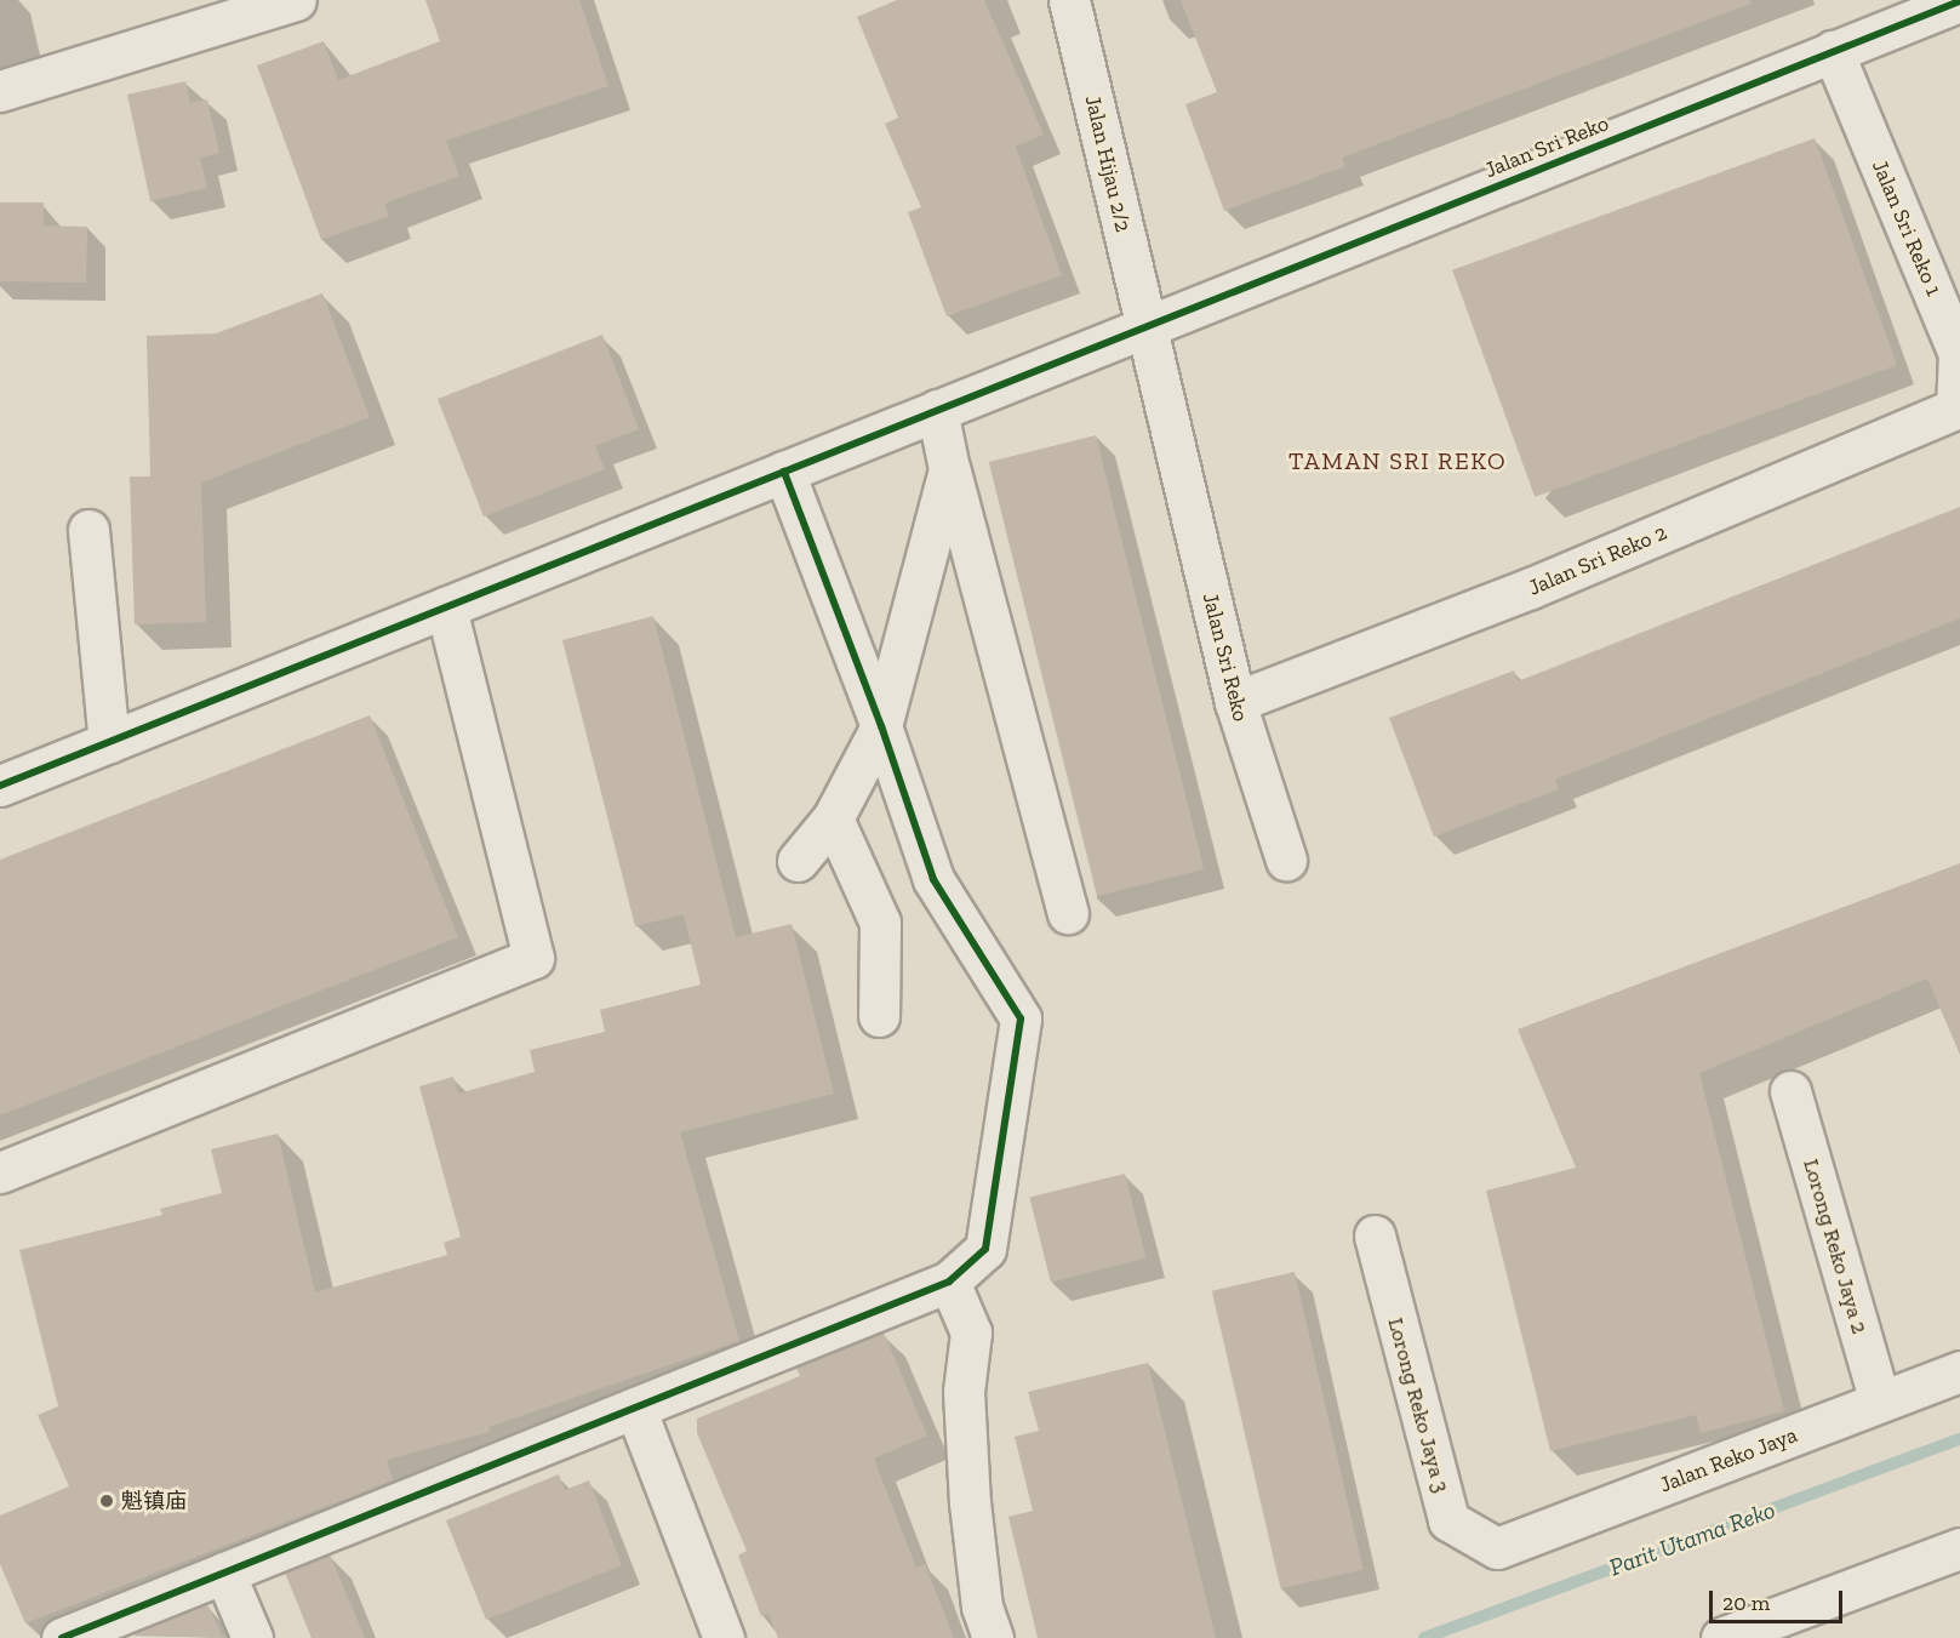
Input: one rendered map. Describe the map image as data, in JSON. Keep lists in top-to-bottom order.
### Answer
{
  "streets": {
    "street": [
      "Jalan Sri Reko",
      "Jalan Hijau 2/2",
      "Jalan Sri Reko 1",
      "Jalan Sri Reko 2",
      "Lorong Reko Jaya 2",
      "Lorong Reko Jaya 3",
      "Jalan Reko Jaya"
    ]
  },
  "crossings": [
    ["Jalan Sri Reko", "Jalan Hijau 2/2"],
    ["Jalan Sri Reko", "Jalan Sri Reko 1"],
    ["Jalan Sri Reko", "Jalan Sri Reko 2"],
    ["Jalan Sri Reko 1", "Jalan Sri Reko 2"],
    ["Lorong Reko Jaya 2", "Jalan Reko Jaya"],
    ["Lorong Reko Jaya 3", "Jalan Reko Jaya"]
  ],
  "districts": ["TAMAN SRI REKO"],
  "water": ["Parit Utama Reko"],
  "places": ["魁镇庙"],
  "scale_bar": "20 m"
}
